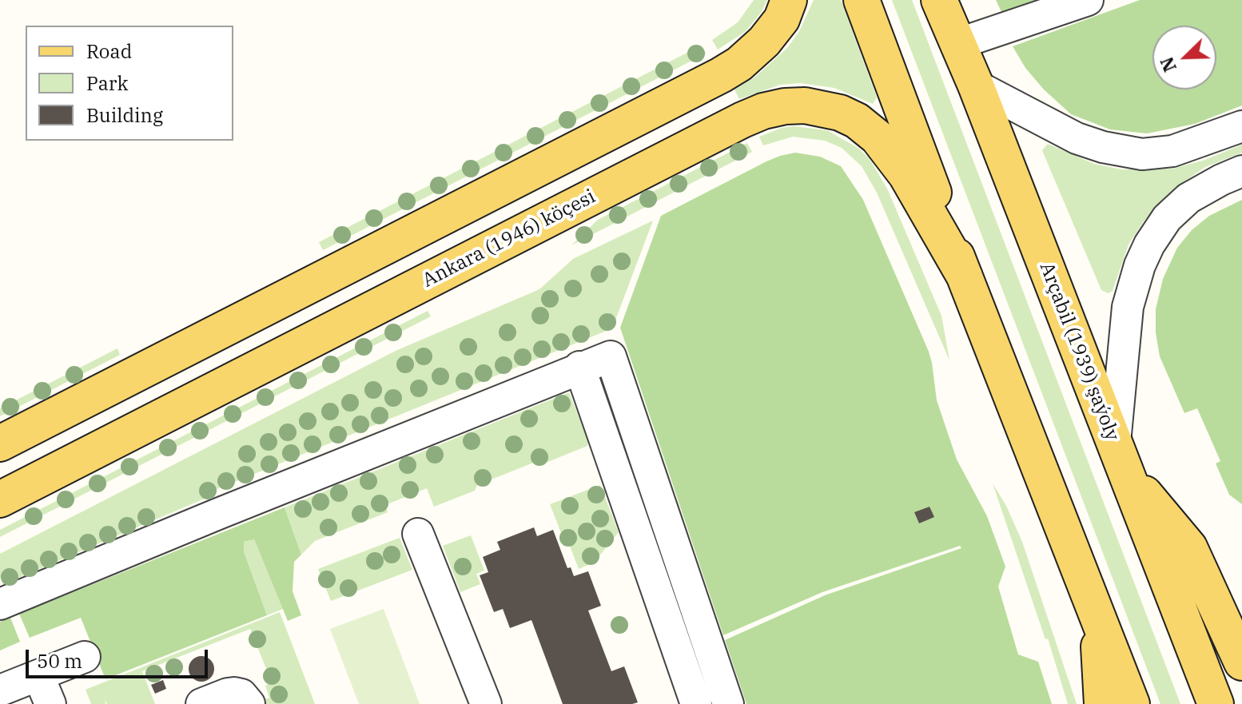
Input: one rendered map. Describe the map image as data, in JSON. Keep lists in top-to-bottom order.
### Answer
{
  "streets": {
    "main road": ["Ankara (1946) köçesi", "Arçabil (1939) şaýoly"]
  },
  "legend": ["Road", "Park", "Building"],
  "scale_bar": "50 m",
  "north": "bottom left"
}
